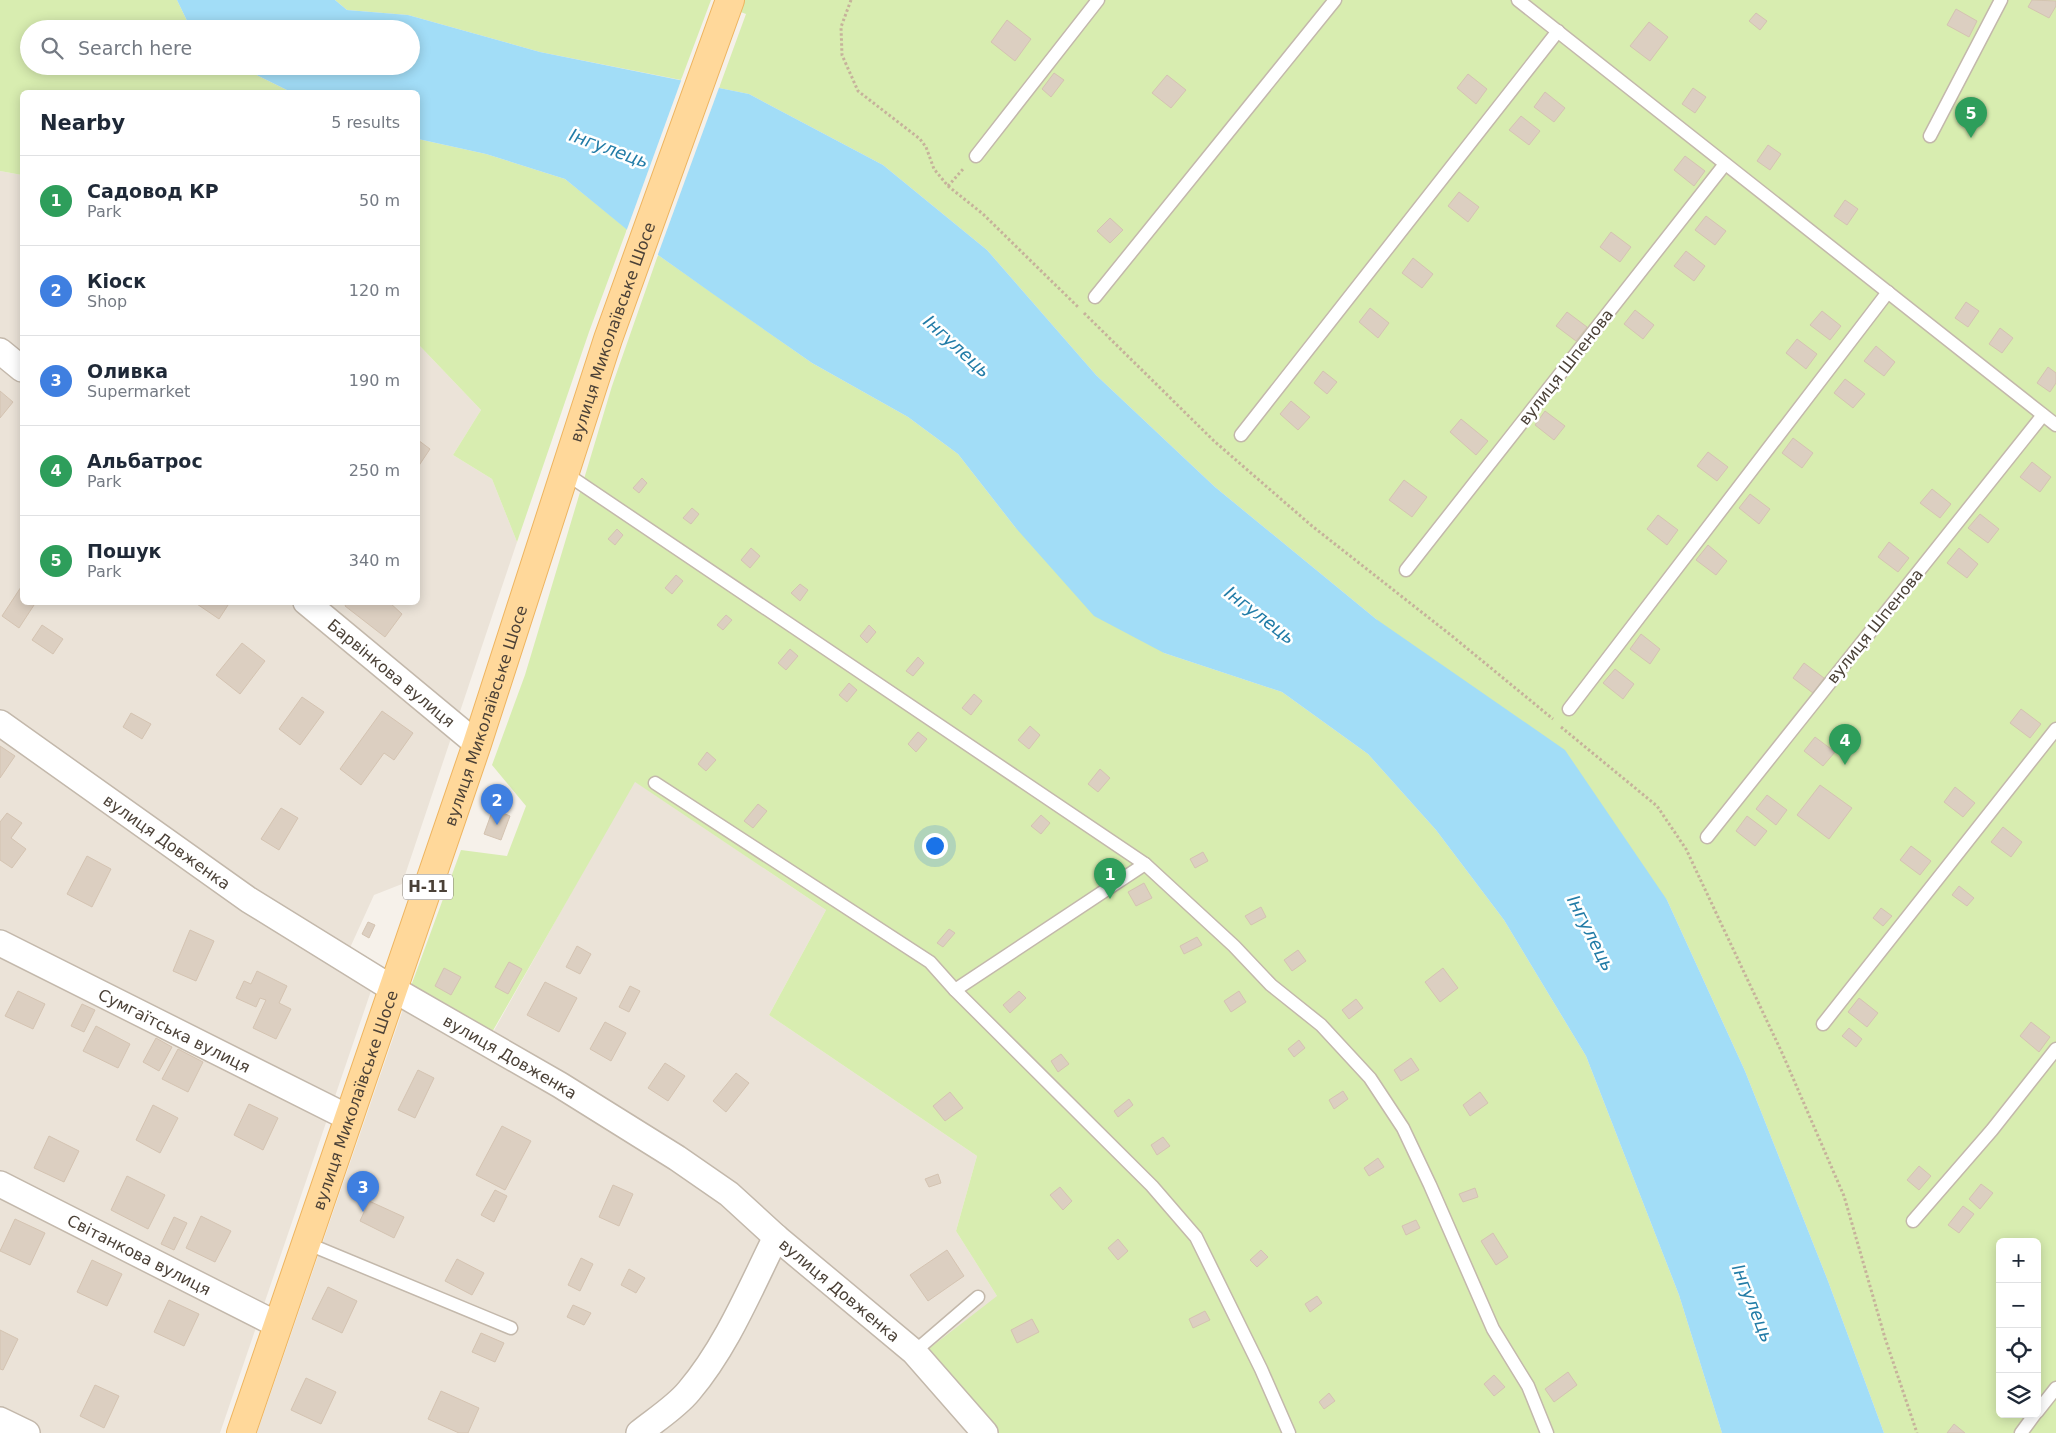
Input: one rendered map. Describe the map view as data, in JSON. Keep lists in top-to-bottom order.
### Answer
{
  "streets": {
    "main road": ["вулиця Миколаївське Шосе", "Н-11"],
    "street": [
      "Барвінкова вулиця",
      "вулиця Довженка",
      "Сумгаїтська вулиця",
      "Світанкова вулиця"
    ],
    "lane": ["вулиця Шпенова"]
  },
  "crossings": [
    ["вулиця Миколаївське Шосе", "Барвінкова вулиця"],
    ["вулиця Миколаївське Шосе", "вулиця Довженка"],
    ["вулиця Миколаївське Шосе", "Сумгаїтська вулиця"],
    ["вулиця Миколаївське Шосе", "Світанкова вулиця"]
  ],
  "water": ["Інгулець"],
  "page": {
    "search": "Search here",
    "heading": ["Nearby", "5 results"],
    "pins": [
      "5",
      "4",
      "2",
      "1",
      "3"
    ],
    "list": [
      {
        "mark": "1",
        "name": "Садовод КР",
        "note": "Park",
        "value": "50 m"
      },
      {
        "mark": "2",
        "name": "Кіоск",
        "note": "Shop",
        "value": "120 m"
      },
      {
        "mark": "3",
        "name": "Оливка",
        "note": "Supermarket",
        "value": "190 m"
      },
      {
        "mark": "4",
        "name": "Альбатрос",
        "note": "Park",
        "value": "250 m"
      },
      {
        "mark": "5",
        "name": "Пошук",
        "note": "Park",
        "value": "340 m"
      }
    ],
    "map_buttons": ["+", "−"]
  }
}
